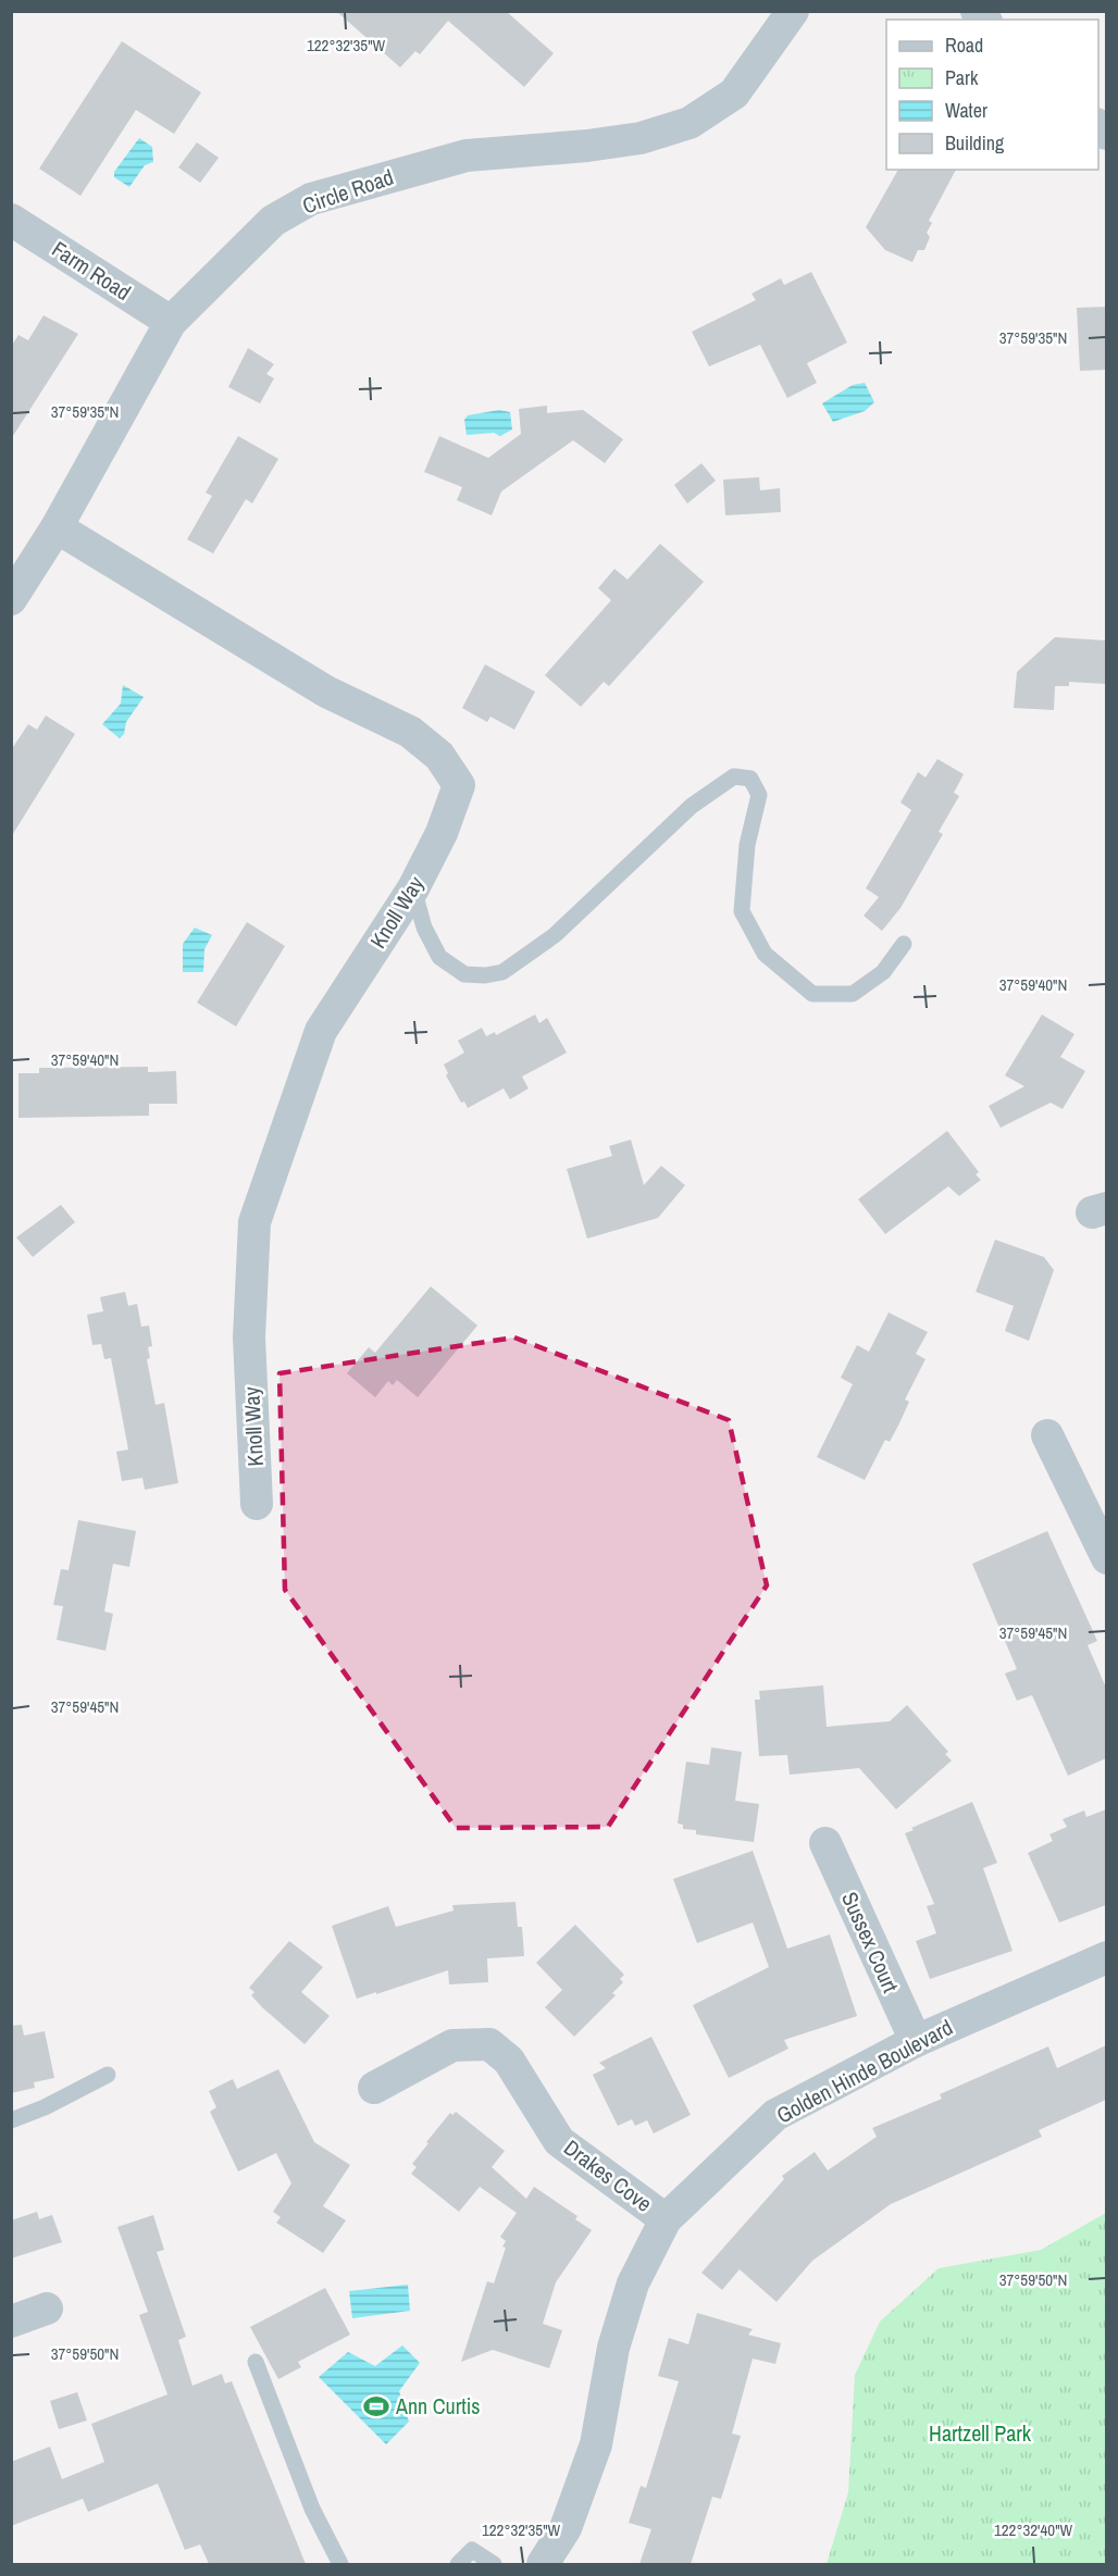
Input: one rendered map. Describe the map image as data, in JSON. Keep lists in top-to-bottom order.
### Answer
{
  "streets": {
    "street": [
      "Circle Road",
      "Farm Road",
      "Knoll Way",
      "Sussex Court",
      "Golden Hinde Boulevard",
      "Drakes Cove"
    ]
  },
  "crossings": [
    ["Circle Road", "Farm Road"],
    ["Circle Road", "Knoll Way"],
    ["Sussex Court", "Golden Hinde Boulevard"],
    ["Golden Hinde Boulevard", "Drakes Cove"]
  ],
  "parks": ["Hartzell Park"],
  "places": {
    "sports": ["Ann Curtis"]
  },
  "legend": [
    "Road",
    "Park",
    "Water",
    "Building"
  ],
  "coordinates": [
    "122°32'35\"W",
    "37°59'35\"N",
    "37°59'40\"N",
    "37°59'45\"N",
    "37°59'50\"N",
    "122°32'40\"W"
  ]
}
